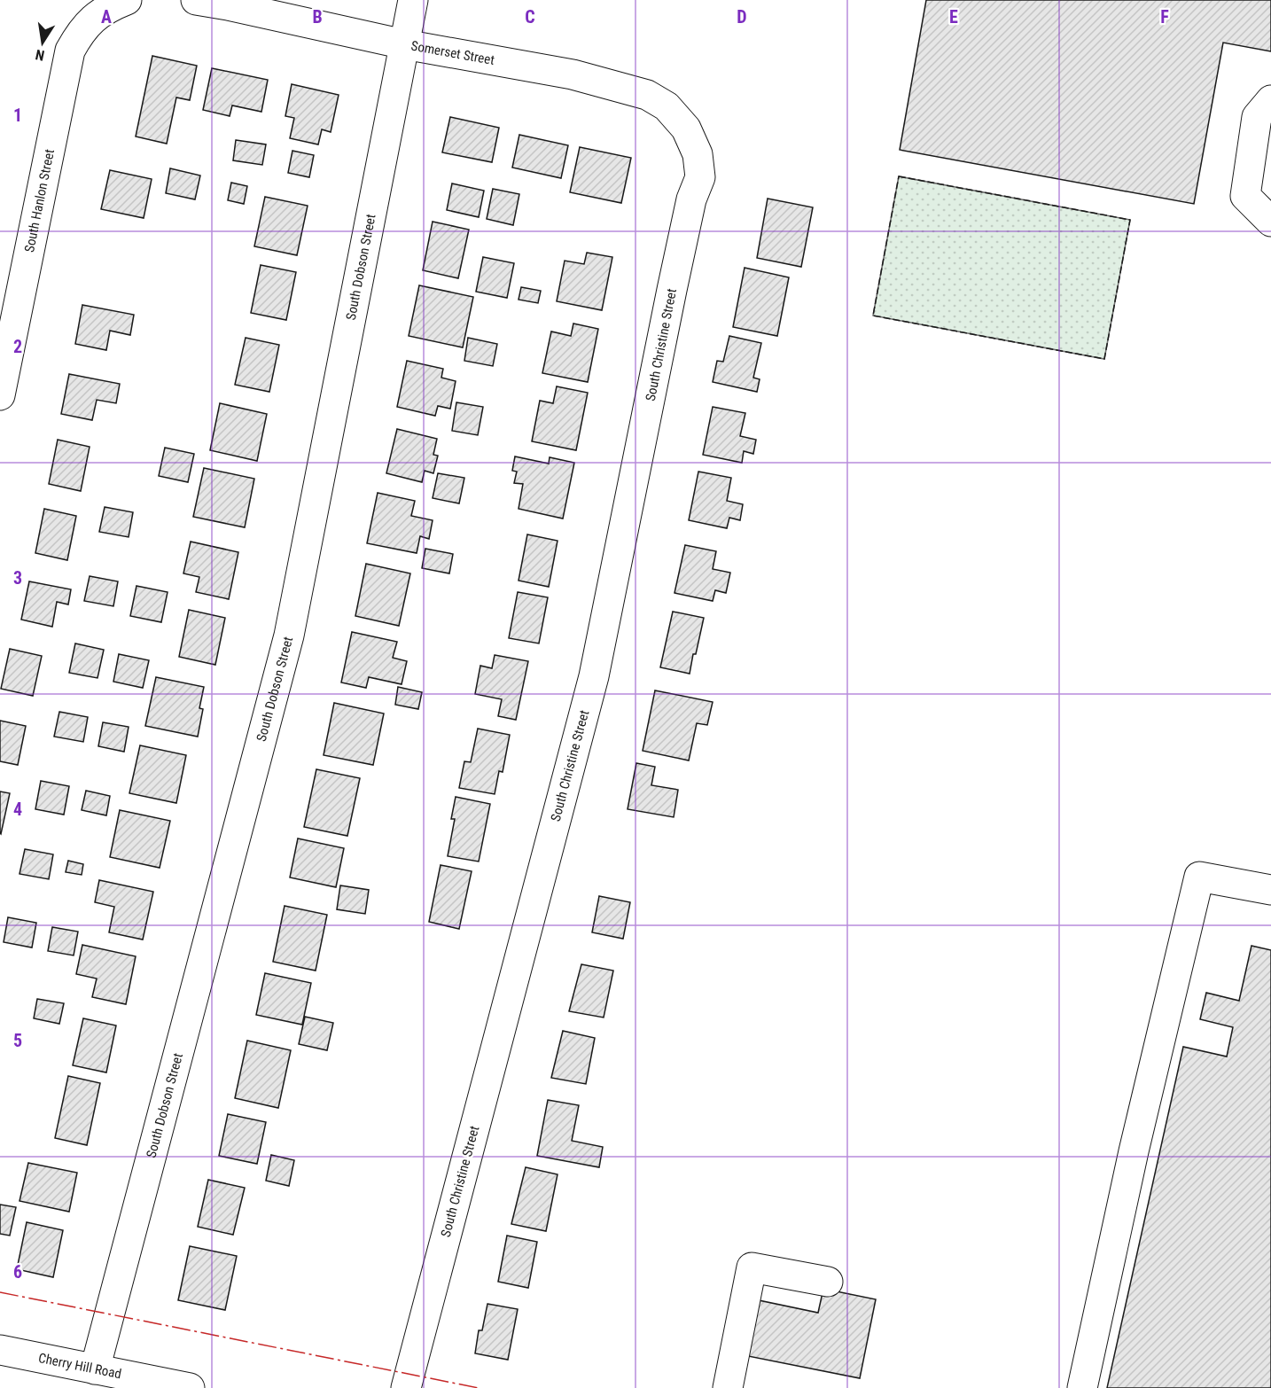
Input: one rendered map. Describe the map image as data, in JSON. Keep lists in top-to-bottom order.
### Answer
{
  "streets": {
    "street": [
      "Somerset Street",
      "South Hanlon Street",
      "South Dobson Street",
      "South Christine Street",
      "Cherry Hill Road"
    ]
  },
  "crossings": [
    ["Somerset Street", "South Dobson Street"],
    ["Somerset Street", "South Christine Street"],
    ["South Dobson Street", "Cherry Hill Road"]
  ],
  "north": "bottom",
  "grid": {
    "columns": [
      "A",
      "B",
      "C",
      "D",
      "E",
      "F"
    ],
    "rows": [
      "1",
      "2",
      "3",
      "4",
      "5",
      "6"
    ]
  }
}
